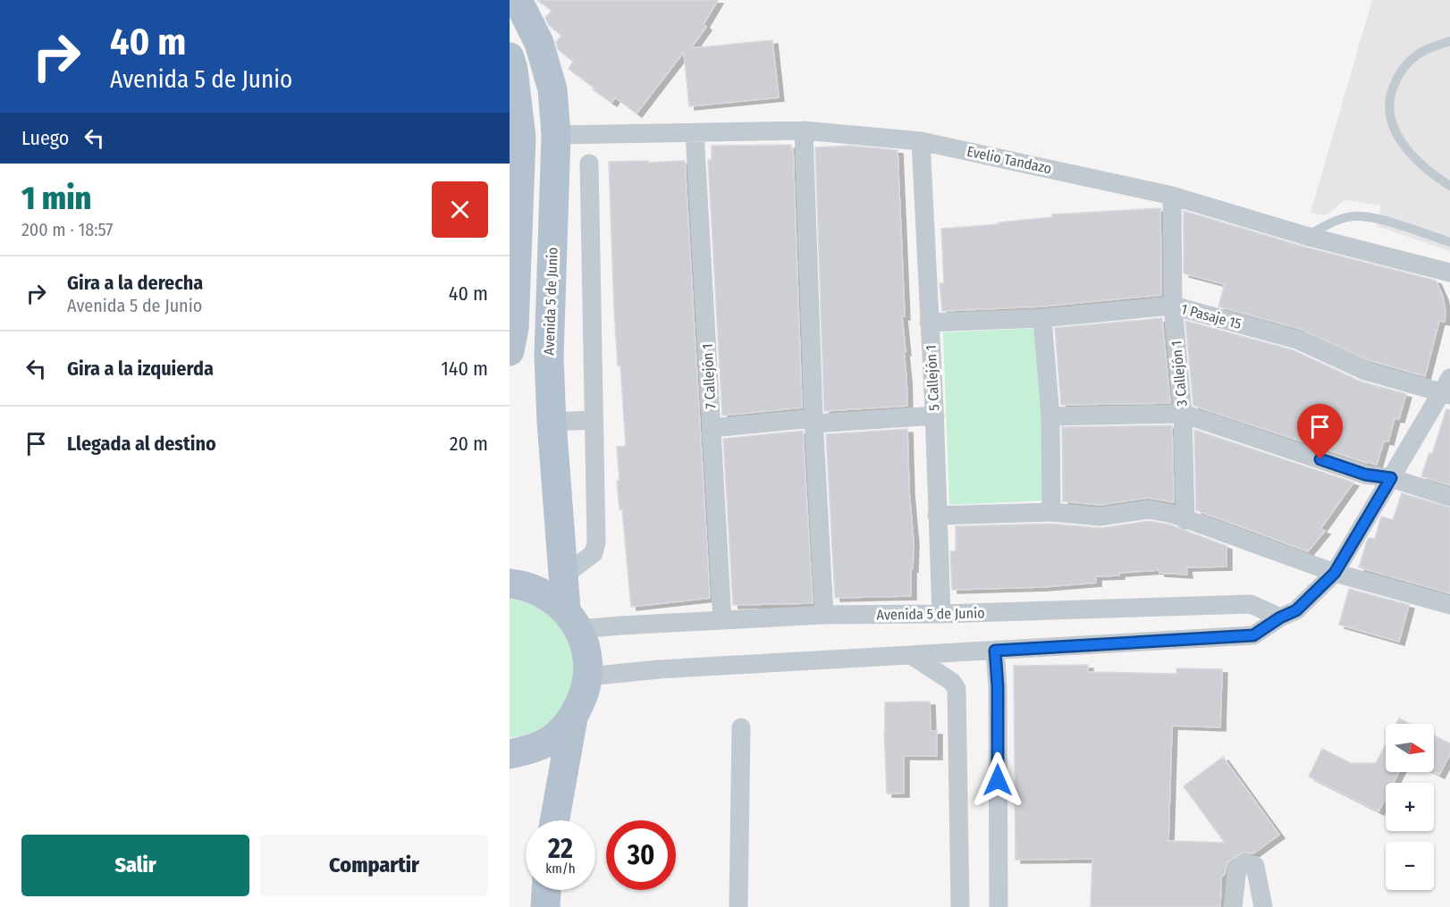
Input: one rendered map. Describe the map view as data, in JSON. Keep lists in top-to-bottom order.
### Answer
{
  "streets": {
    "main road": ["Avenida 5 de Junio"],
    "street": [
      "Evelio Tandazo",
      "1 Pasaje 15",
      "3 Callejón 1",
      "7 Callejón 1",
      "5 Callejón 1"
    ]
  },
  "crossings": [
    ["Evelio Tandazo", "Avenida 5 de Junio"],
    ["Evelio Tandazo", "3 Callejón 1"],
    ["Evelio Tandazo", "7 Callejón 1"],
    ["Evelio Tandazo", "5 Callejón 1"],
    ["Avenida 5 de Junio", "7 Callejón 1"],
    ["Avenida 5 de Junio", "5 Callejón 1"],
    ["1 Pasaje 15", "3 Callejón 1"],
    ["1 Pasaje 15", "5 Callejón 1"]
  ],
  "north": "right",
  "page": {
    "turn": ["40 m", "Avenida 5 de Junio"],
    "then": "Luego",
    "heading": ["1 min", "200 m · 18:57"],
    "list": [
      {
        "name": "Gira a la derecha",
        "note": "Avenida 5 de Junio",
        "value": "40 m"
      },
      {
        "name": "Gira a la izquierda",
        "value": "140 m"
      },
      {
        "name": "Llegada al destino",
        "value": "20 m"
      }
    ],
    "map_buttons": ["+", "−"],
    "speed": "22 km/h",
    "limit": "30",
    "buttons": ["Salir", "Compartir"]
  }
}
